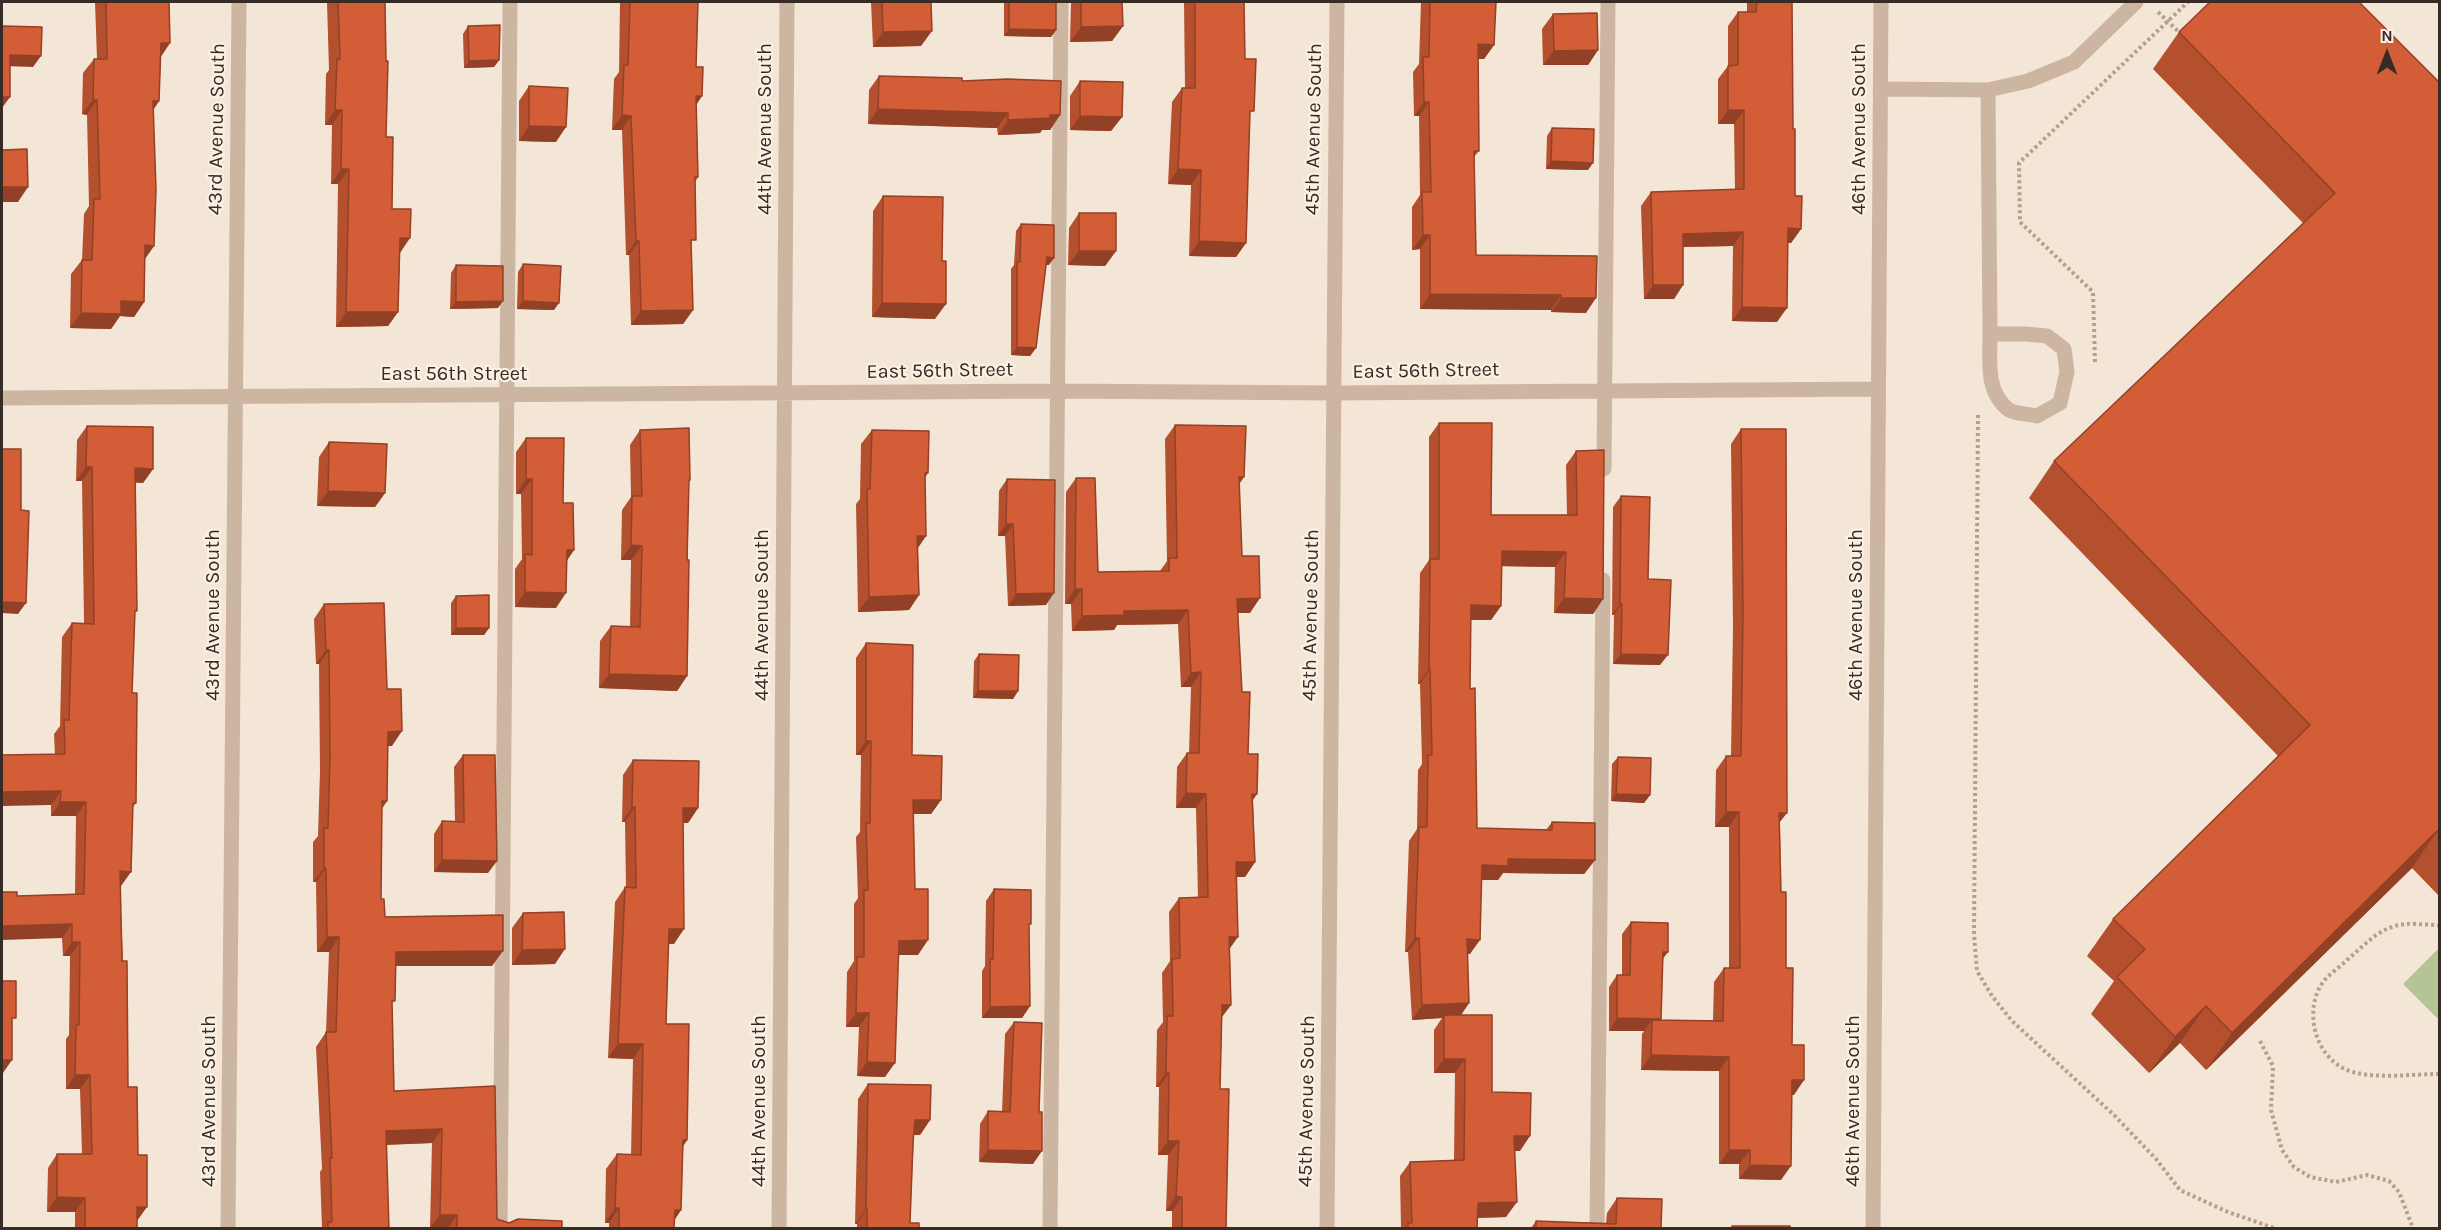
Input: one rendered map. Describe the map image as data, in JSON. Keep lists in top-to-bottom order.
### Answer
{
  "streets": {
    "street": [
      "43rd Avenue South",
      "44th Avenue South",
      "45th Avenue South",
      "46th Avenue South",
      "East 56th Street"
    ]
  },
  "crossings": [
    ["43rd Avenue South", "East 56th Street"],
    ["44th Avenue South", "East 56th Street"],
    ["45th Avenue South", "East 56th Street"],
    ["46th Avenue South", "East 56th Street"]
  ],
  "north": "top"
}
